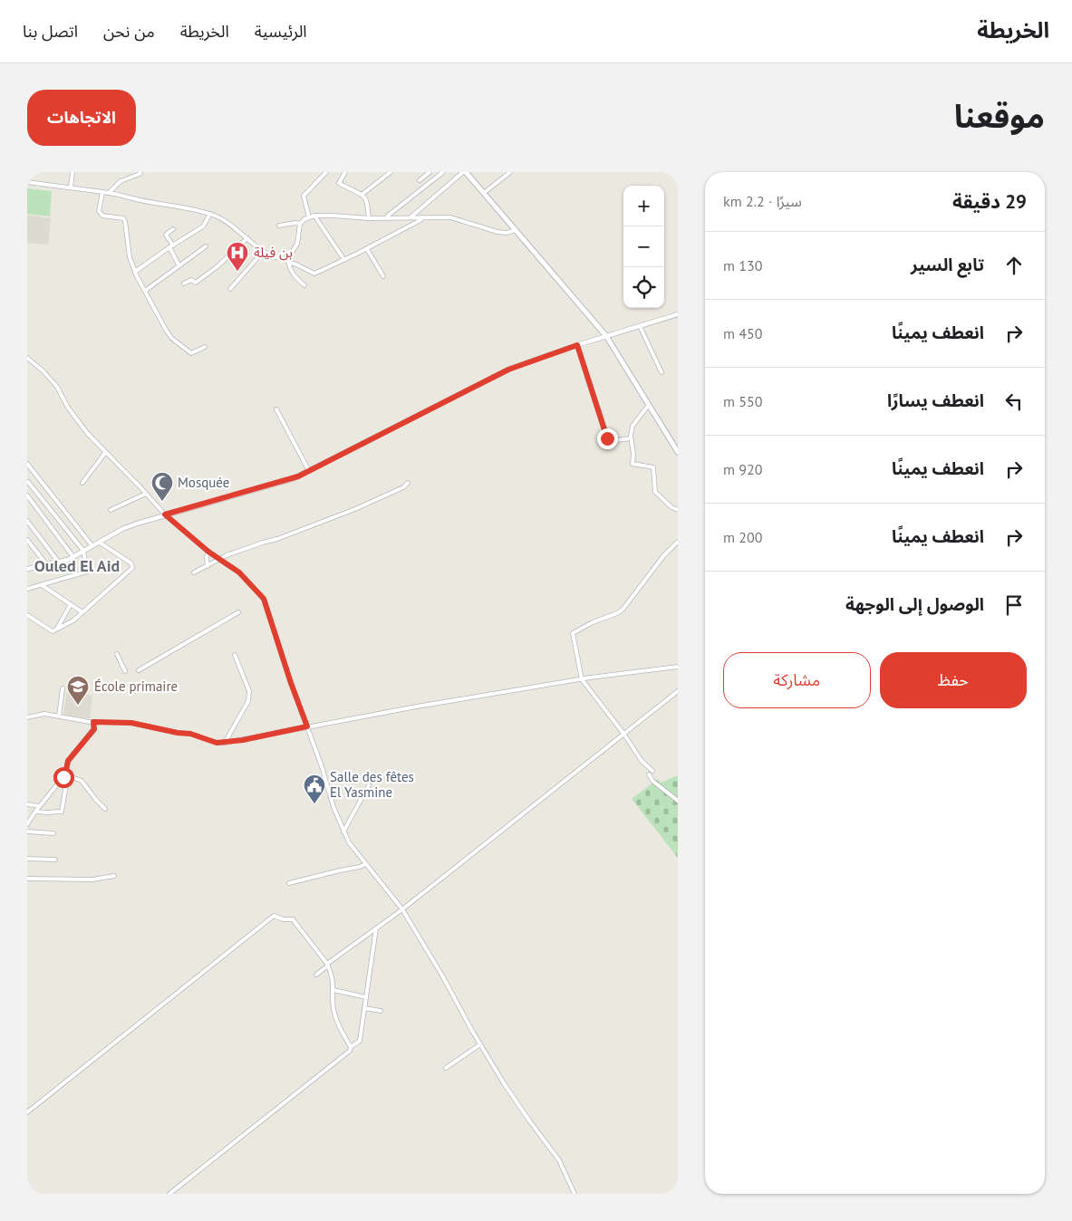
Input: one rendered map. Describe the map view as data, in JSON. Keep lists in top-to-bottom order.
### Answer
{
  "districts": ["Ouled El Aid"],
  "places": {
    "hospital": ["بن فيلة"],
    "mosque": ["Mosquée"],
    "school or university": ["École primaire"],
    "public building": ["Salle des fêtes El Yasmine"]
  },
  "page": {
    "header": "الخريطة",
    "nav": [
      "الرئيسية",
      "الخريطة",
      "من نحن",
      "اتصل بنا"
    ],
    "title": "موقعنا",
    "buttons": [
      "الاتجاهات",
      ["حفظ", "مشاركة"]
    ],
    "heading": ["29 دقيقة", "سيرًا · 2.2 km"],
    "map_buttons": ["+", "−"],
    "list": [
      ["تابع السير", "130 m"],
      ["انعطف يمينًا", "450 m"],
      ["انعطف يسارًا", "550 m"],
      ["انعطف يمينًا", "920 m"],
      ["انعطف يمينًا", "200 m"],
      "الوصول إلى الوجهة"
    ]
  }
}
